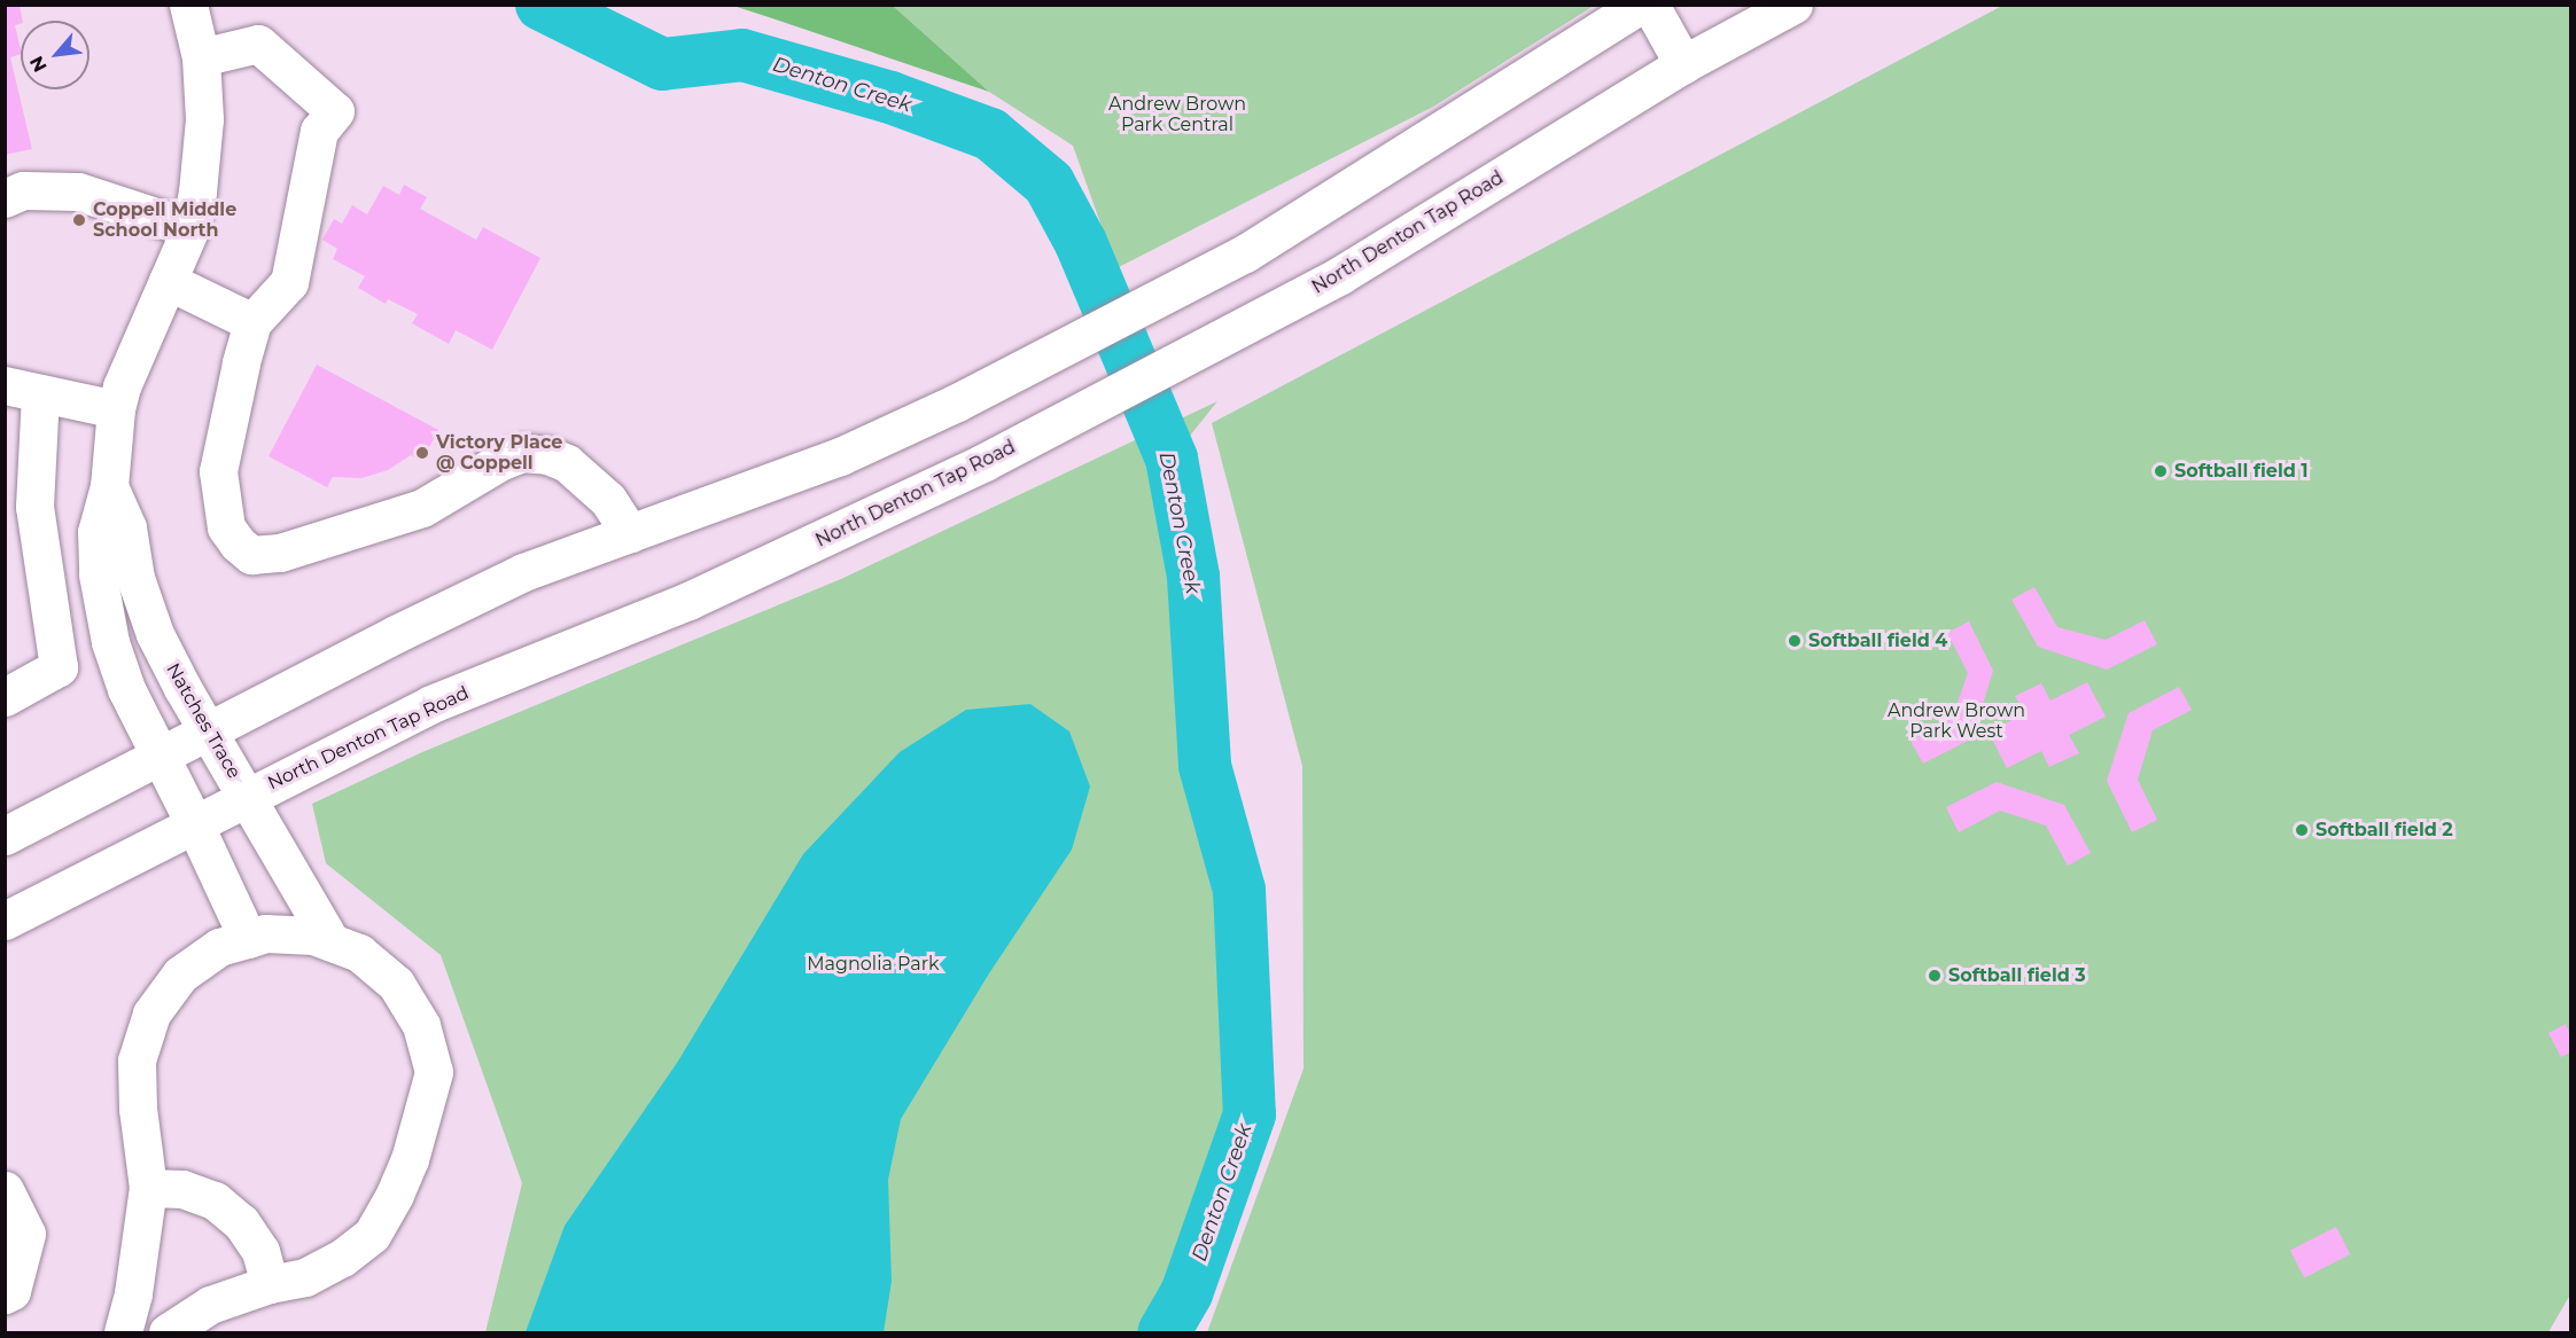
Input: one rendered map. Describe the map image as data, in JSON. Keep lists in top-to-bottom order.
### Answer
{
  "streets": {
    "main road": ["North Denton Tap Road", "Natches Trace"]
  },
  "crossings": [
    ["North Denton Tap Road", "Natches Trace"]
  ],
  "water": ["Denton Creek"],
  "parks": ["Andrew Brown Park Central", "Andrew Brown Park West", "Magnolia Park"],
  "places": [
    "Coppell Middle School North",
    "Victory Place @ Coppell",
    "Softball field 1",
    "Softball field 4",
    "Softball field 2",
    "Softball field 3"
  ],
  "north": "bottom left"
}
